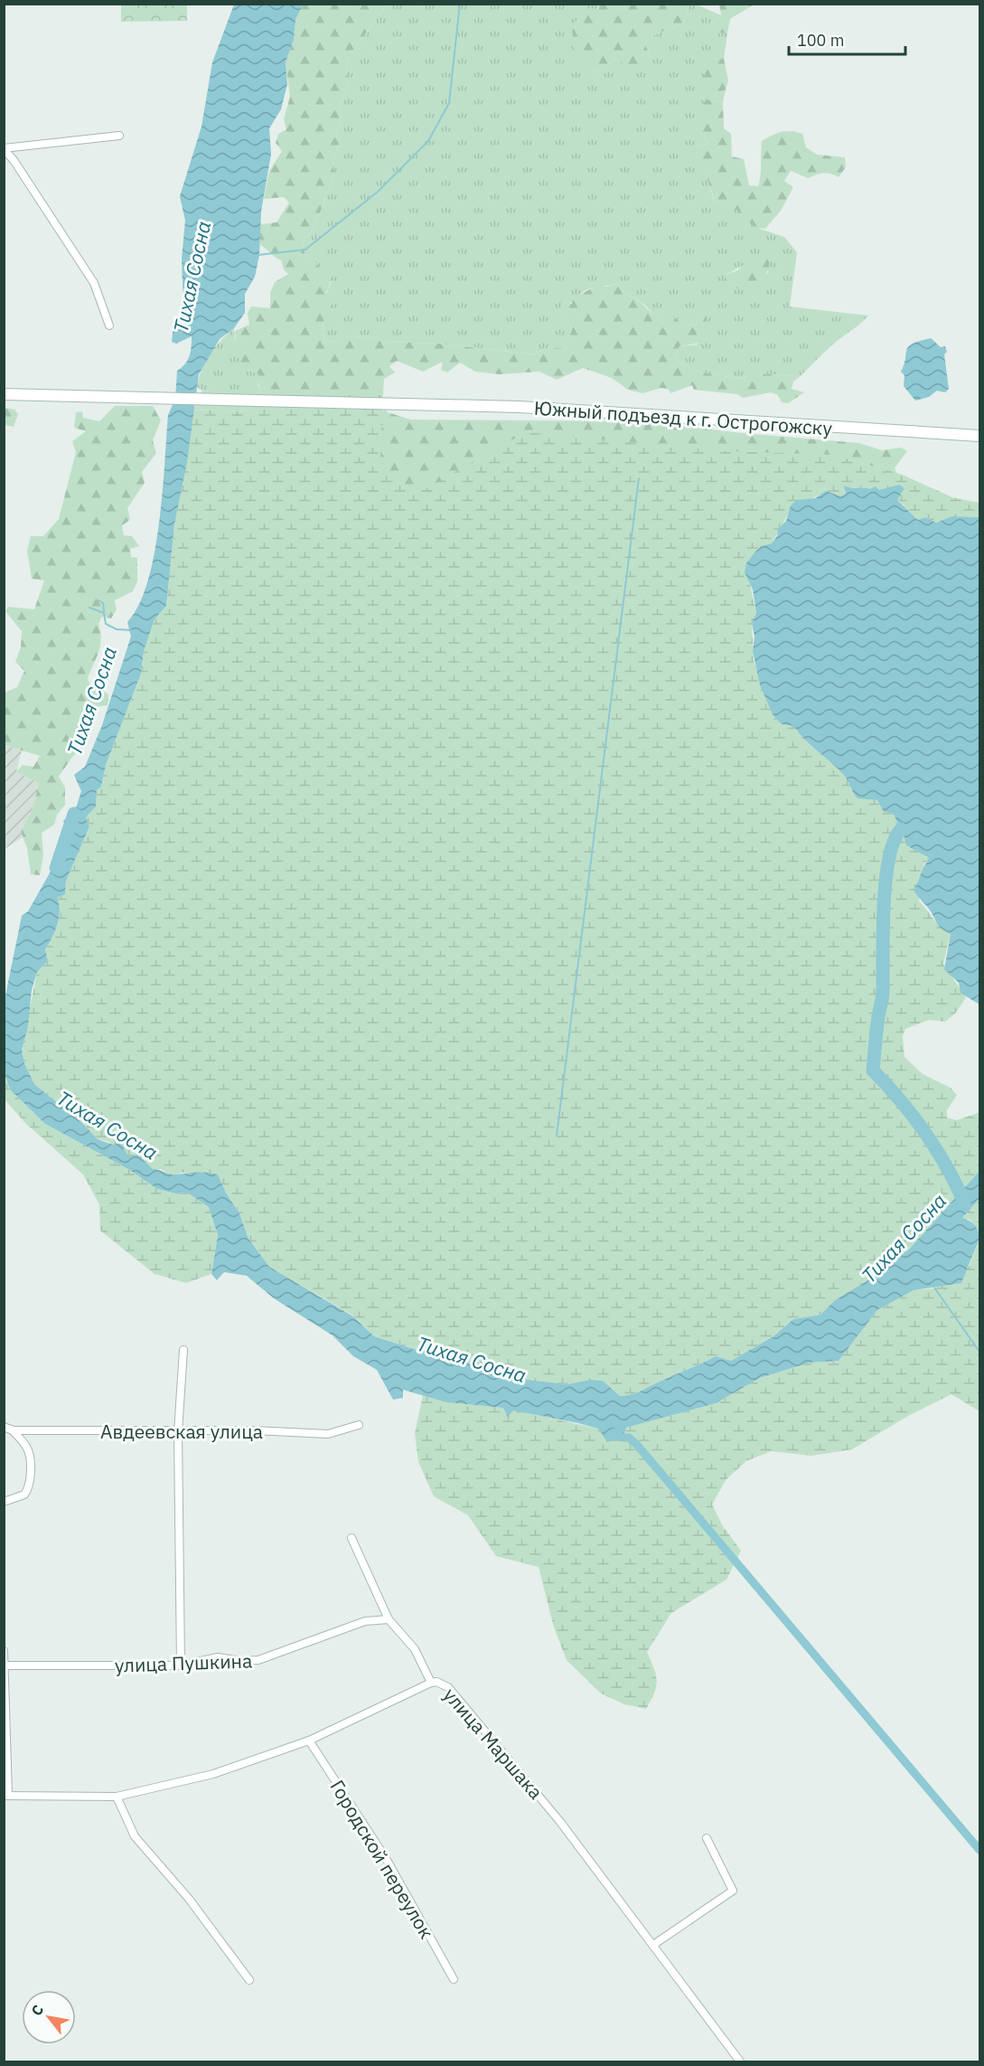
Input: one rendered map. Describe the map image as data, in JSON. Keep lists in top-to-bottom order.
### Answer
{
  "streets": {
    "main road": ["Южный подъезд к г. Острогожску"],
    "street": [
      "Авдеевская улица",
      "улица Пушкина",
      "улица Маршака",
      "Городской переулок"
    ]
  },
  "crossings": [
    ["улица Пушкина", "улица Маршака"]
  ],
  "water": ["Тихая Сосна"],
  "scale_bar": "100 m",
  "north": "top left"
}
